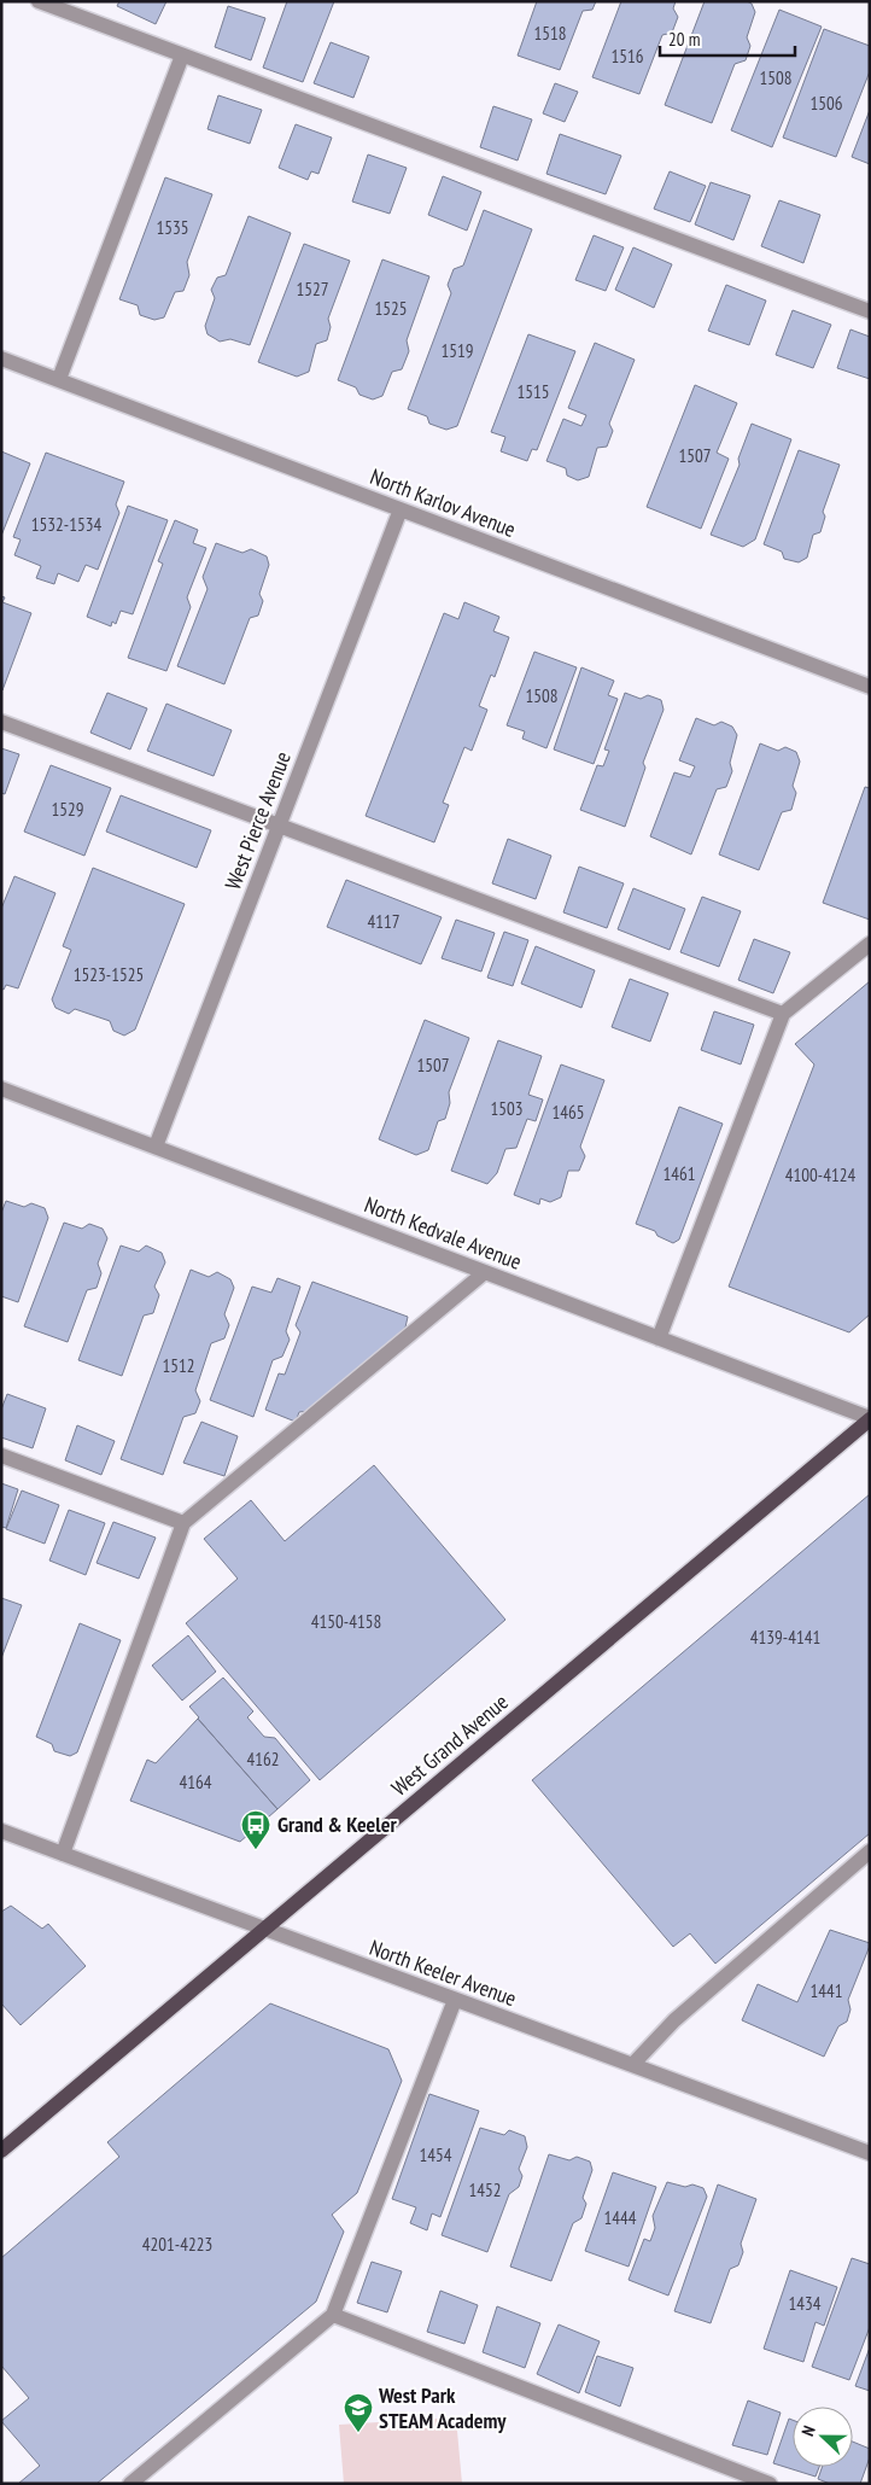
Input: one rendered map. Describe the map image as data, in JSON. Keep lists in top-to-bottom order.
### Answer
{
  "streets": {
    "main road": ["West Grand Avenue"],
    "street": [
      "North Karlov Avenue",
      "West Pierce Avenue",
      "North Kedvale Avenue",
      "North Keeler Avenue"
    ]
  },
  "crossings": [
    ["North Karlov Avenue", "West Pierce Avenue"],
    ["West Pierce Avenue", "North Kedvale Avenue"],
    ["North Kedvale Avenue", "West Grand Avenue"],
    ["West Grand Avenue", "North Keeler Avenue"]
  ],
  "places": {
    "bus stop": ["Grand & Keeler"],
    "school or university": ["West Park STEAM Academy"]
  },
  "house_numbers": [
    "1518",
    "1516",
    "1508",
    "1506",
    "1535",
    "1527",
    "1525",
    "1519",
    "1515",
    "1507",
    "1532-1534",
    "1508",
    "1529",
    "4117",
    "1523-1525",
    "1507",
    "1503",
    "1465",
    "1461",
    "4100-4124",
    "1512",
    "4150-4158",
    "4139-4141",
    "4162",
    "4164",
    "1441",
    "1454",
    "1452",
    "1444",
    "4201-4223",
    "1434"
  ],
  "scale_bar": "20 m",
  "north": "left"
}
